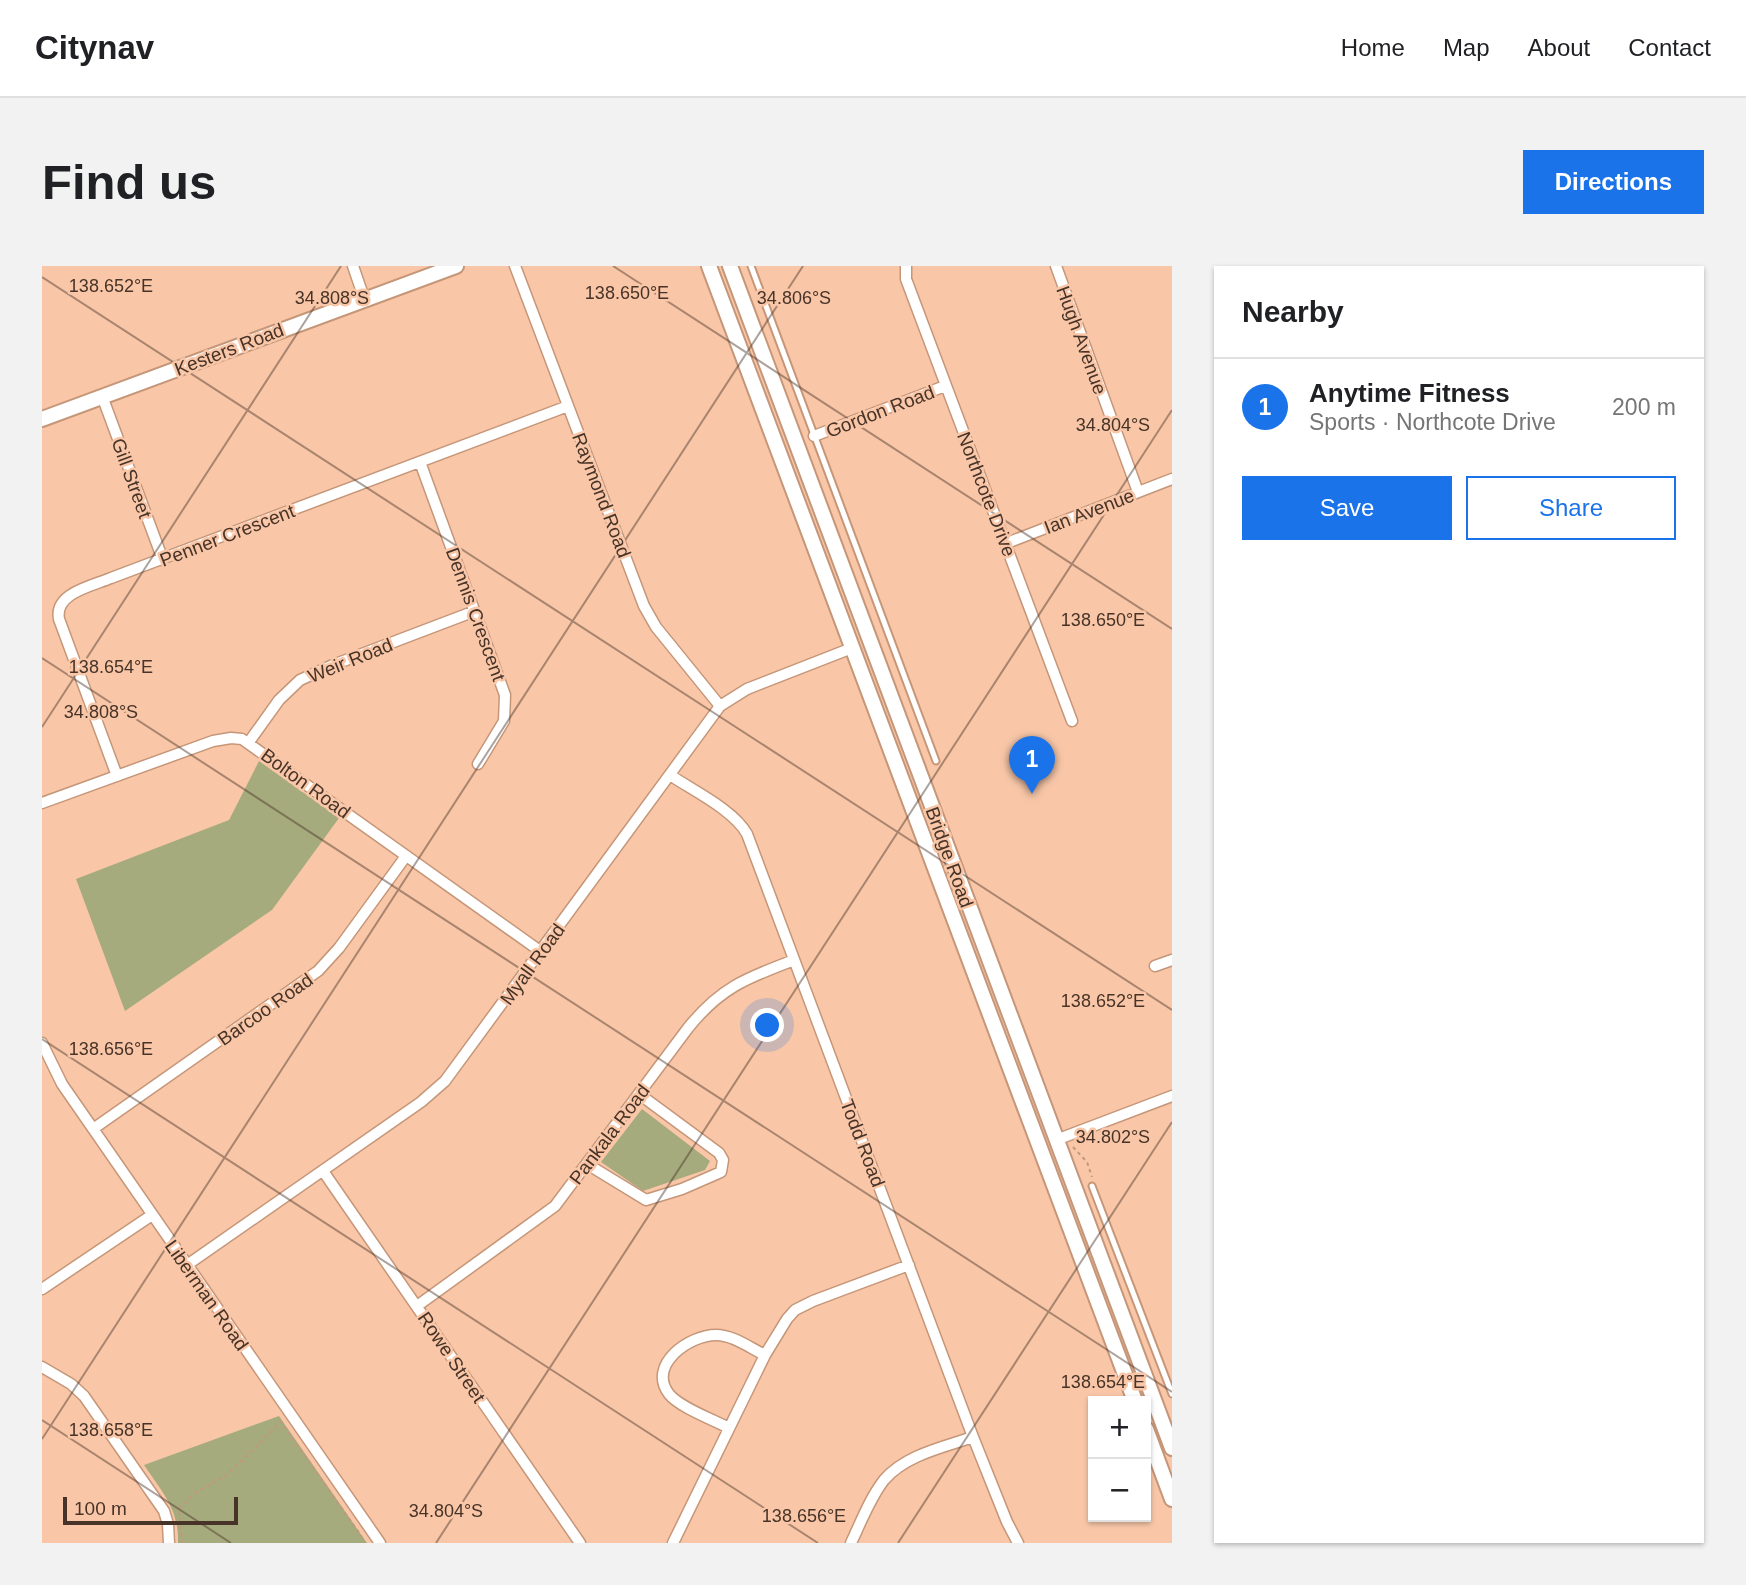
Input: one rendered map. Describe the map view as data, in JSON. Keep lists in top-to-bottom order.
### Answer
{
  "streets": {
    "main road": ["Kesters Road", "Bridge Road"],
    "street": [
      "Hugh Avenue",
      "Gordon Road",
      "Gill Street",
      "Northcote Drive",
      "Raymond Road",
      "Ian Avenue",
      "Penner Crescent",
      "Dennis Crescent",
      "Weir Road",
      "Bolton Road",
      "Myall Road",
      "Barcoo Road",
      "Pankala Road",
      "Todd Road",
      "Liberman Road",
      "Rowe Street"
    ]
  },
  "crossings": [
    ["Hugh Avenue", "Ian Avenue"],
    ["Kesters Road", "Gill Street"],
    ["Gordon Road", "Northcote Drive"],
    ["Gill Street", "Penner Crescent"],
    ["Northcote Drive", "Ian Avenue"],
    ["Raymond Road", "Penner Crescent"],
    ["Raymond Road", "Myall Road"],
    ["Penner Crescent", "Dennis Crescent"],
    ["Penner Crescent", "Bolton Road"],
    ["Dennis Crescent", "Weir Road"],
    ["Weir Road", "Bolton Road"],
    ["Bolton Road", "Myall Road"],
    ["Bolton Road", "Barcoo Road"],
    ["Bridge Road", "Myall Road"],
    ["Myall Road", "Todd Road"],
    ["Myall Road", "Liberman Road"],
    ["Myall Road", "Rowe Street"],
    ["Barcoo Road", "Liberman Road"],
    ["Pankala Road", "Todd Road"],
    ["Pankala Road", "Rowe Street"]
  ],
  "scale_bar": "100 m",
  "page": {
    "header": "Citynav",
    "nav": [
      "Home",
      "Map",
      "About",
      "Contact"
    ],
    "buttons": [
      "Directions",
      ["Save", "Share"]
    ],
    "title": "Find us",
    "heading": "Nearby",
    "list": [
      {
        "mark": "1",
        "name": "Anytime Fitness",
        "note": "Sports · Northcote Drive",
        "value": "200 m"
      }
    ],
    "pins": "1",
    "map_buttons": ["+", "−"],
    "scale": "100 m"
  },
  "coordinates": [
    "138.652°E",
    "138.650°E",
    "34.808°S",
    "34.806°S",
    "34.804°S",
    "138.654°E",
    "138.656°E",
    "34.802°S",
    "138.658°E"
  ]
}
